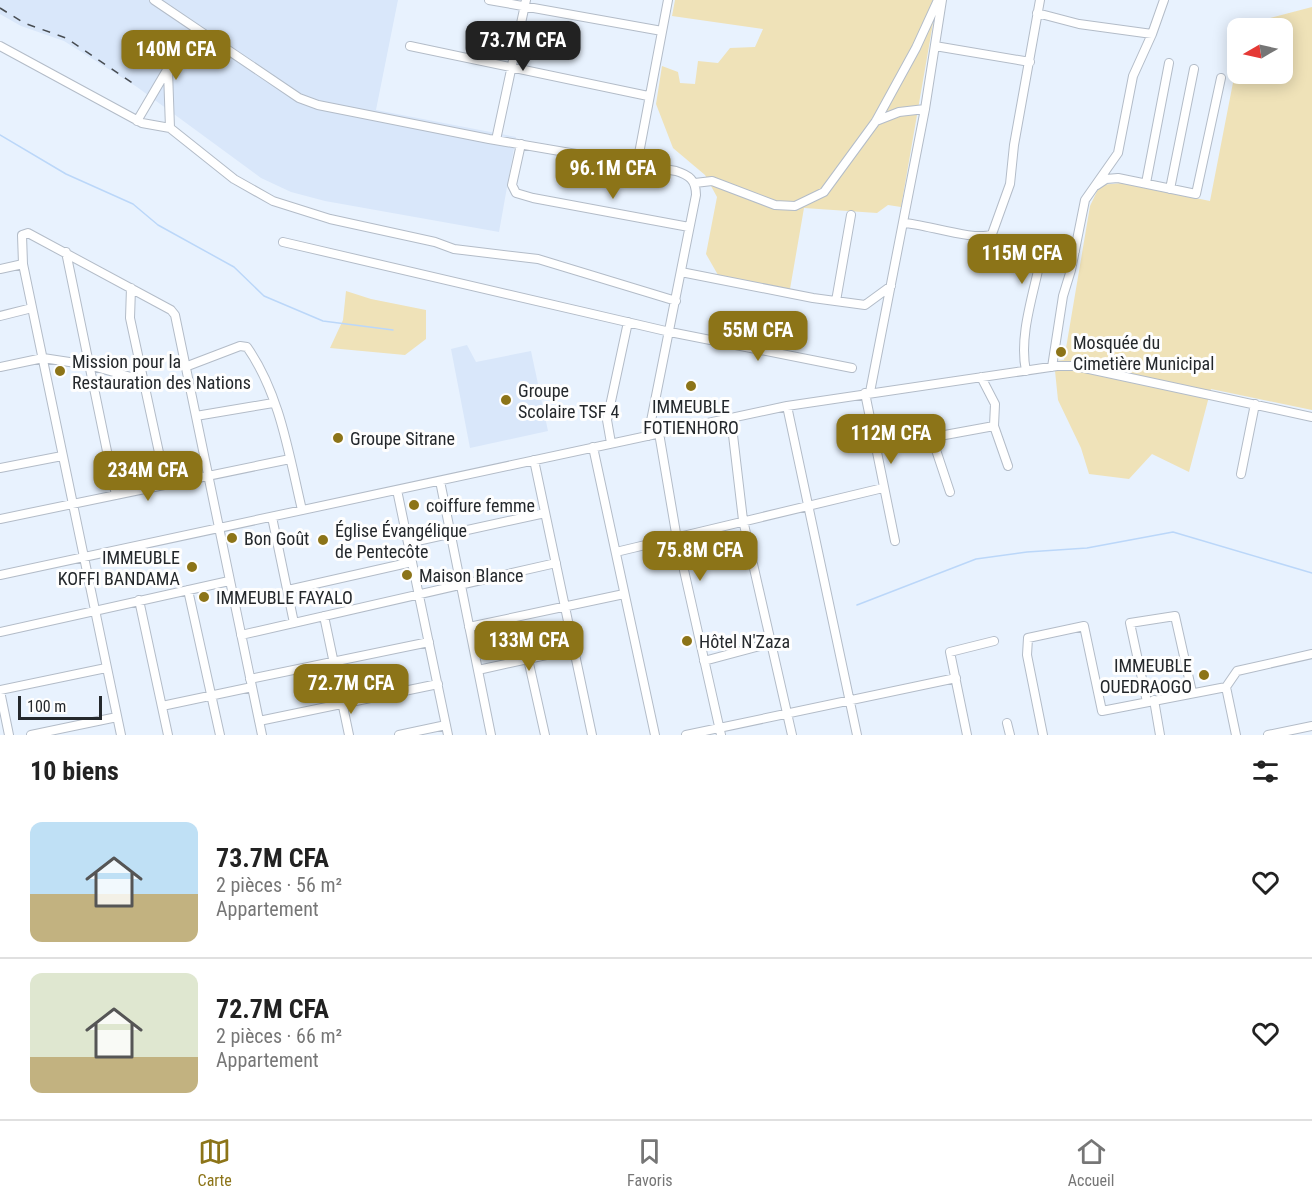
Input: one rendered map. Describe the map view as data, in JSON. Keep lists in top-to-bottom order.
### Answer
{
  "places": [
    "Mosquée du Cimetière Municipal",
    "Mission pour la Restauration des Nations",
    "IMMEUBLE FOTIENHORO",
    "Groupe Scolaire TSF 4",
    "Groupe Sitrane",
    "coiffure femme",
    "Bon Goût",
    "Église Évangélique de Pentecôte",
    "IMMEUBLE KOFFI BANDAMA",
    "Maison Blance",
    "IMMEUBLE FAYALO",
    "Hôtel N'Zaza",
    "IMMEUBLE OUEDRAOGO"
  ],
  "scale_bar": "100 m",
  "north": "left",
  "page": {
    "price": [
      "73.7M CFA",
      "140M CFA",
      "96.1M CFA",
      "115M CFA",
      "55M CFA",
      "112M CFA",
      "234M CFA",
      "75.8M CFA",
      "133M CFA",
      "72.7M CFA"
    ],
    "scale": "100 m",
    "heading": "10 biens",
    "list": [
      {
        "name": "73.7M CFA",
        "note": "2 pièces · 56 m² · Appartement"
      },
      {
        "name": "72.7M CFA",
        "note": "2 pièces · 66 m² · Appartement"
      }
    ],
    "tabs": ["Carte", "Favoris", "Accueil"]
  }
}
